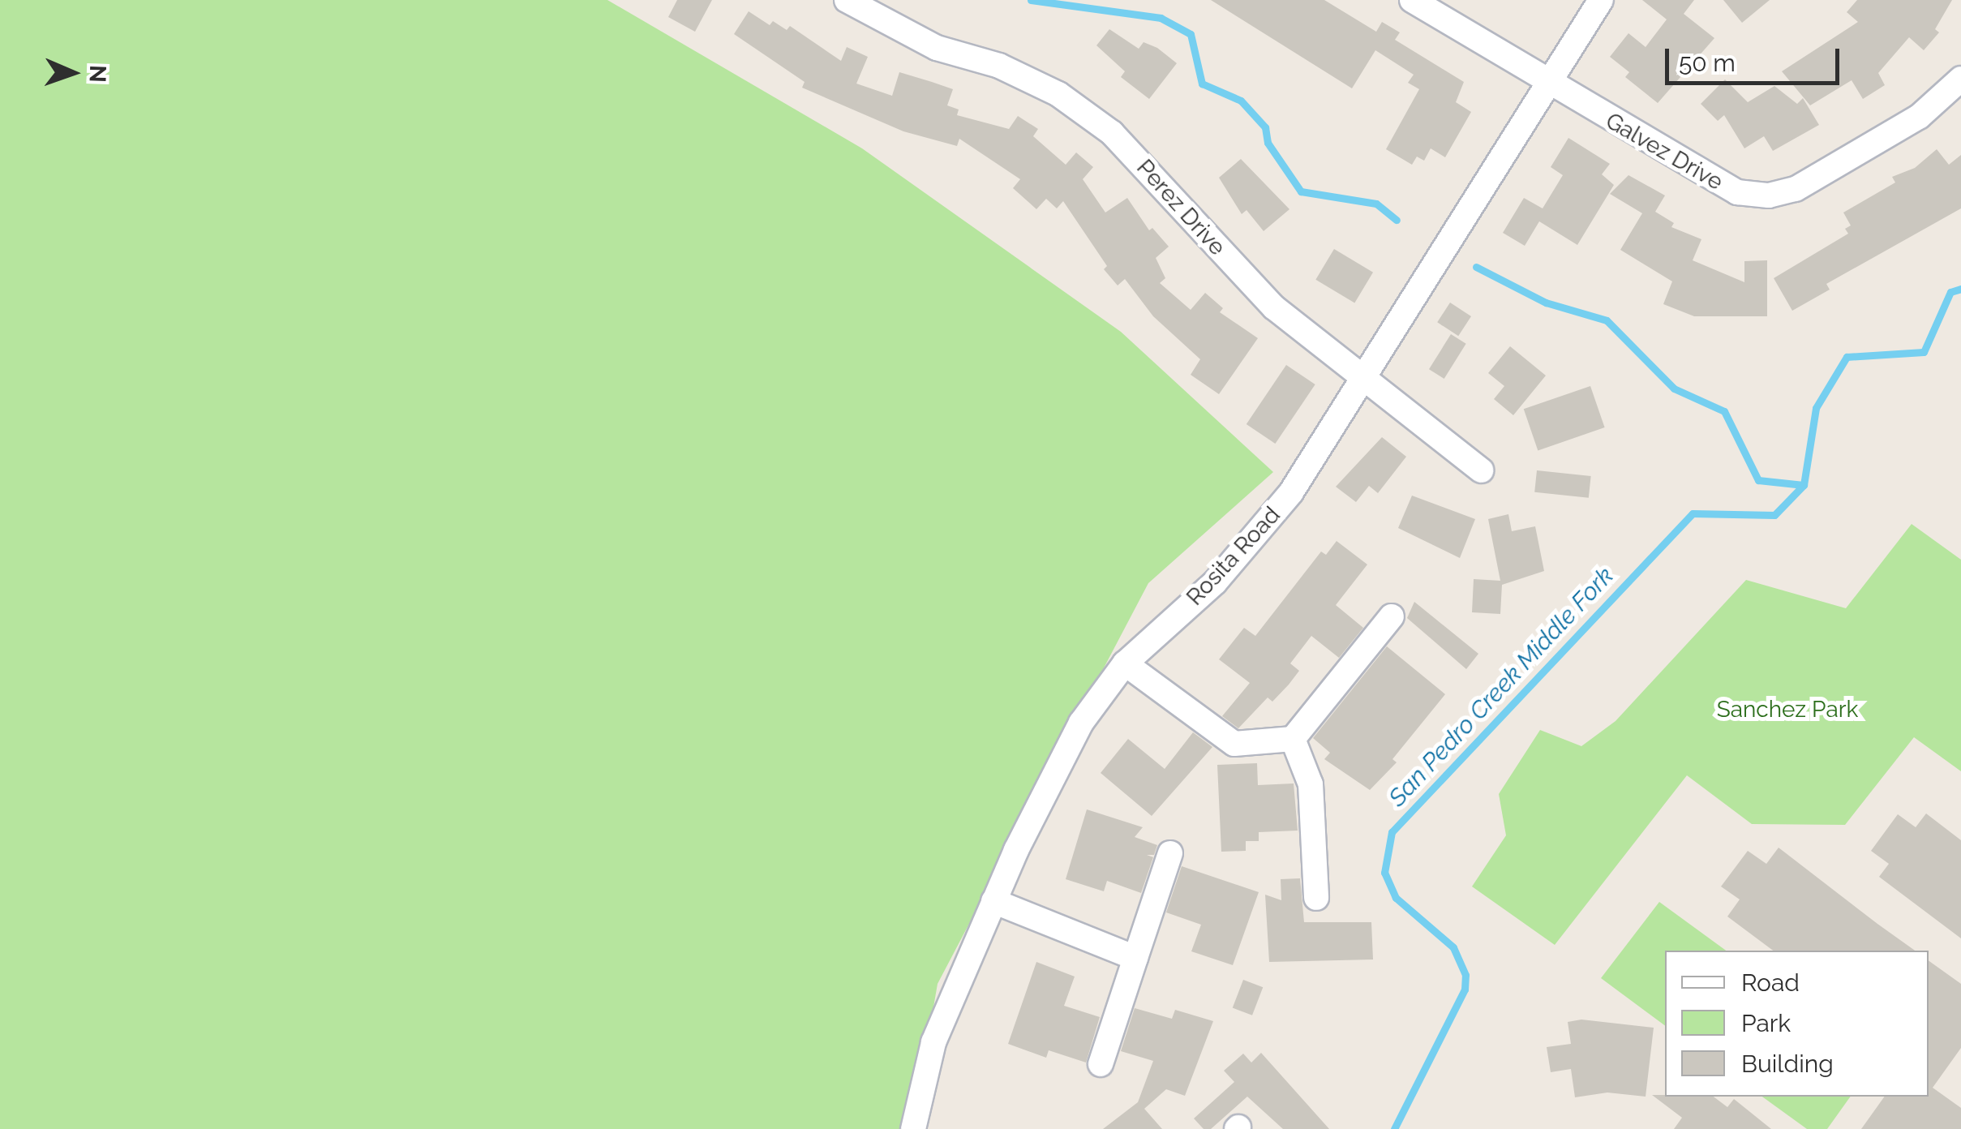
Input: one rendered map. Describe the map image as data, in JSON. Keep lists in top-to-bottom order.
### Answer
{
  "streets": {
    "street": ["Galvez Drive", "Perez Drive", "Rosita Road"]
  },
  "crossings": [
    ["Galvez Drive", "Rosita Road"],
    ["Perez Drive", "Rosita Road"]
  ],
  "water": ["San Pedro Creek Middle Fork"],
  "parks": ["Sanchez Park"],
  "legend": ["Road", "Park", "Building"],
  "scale_bar": "50 m",
  "north": "right"
}
